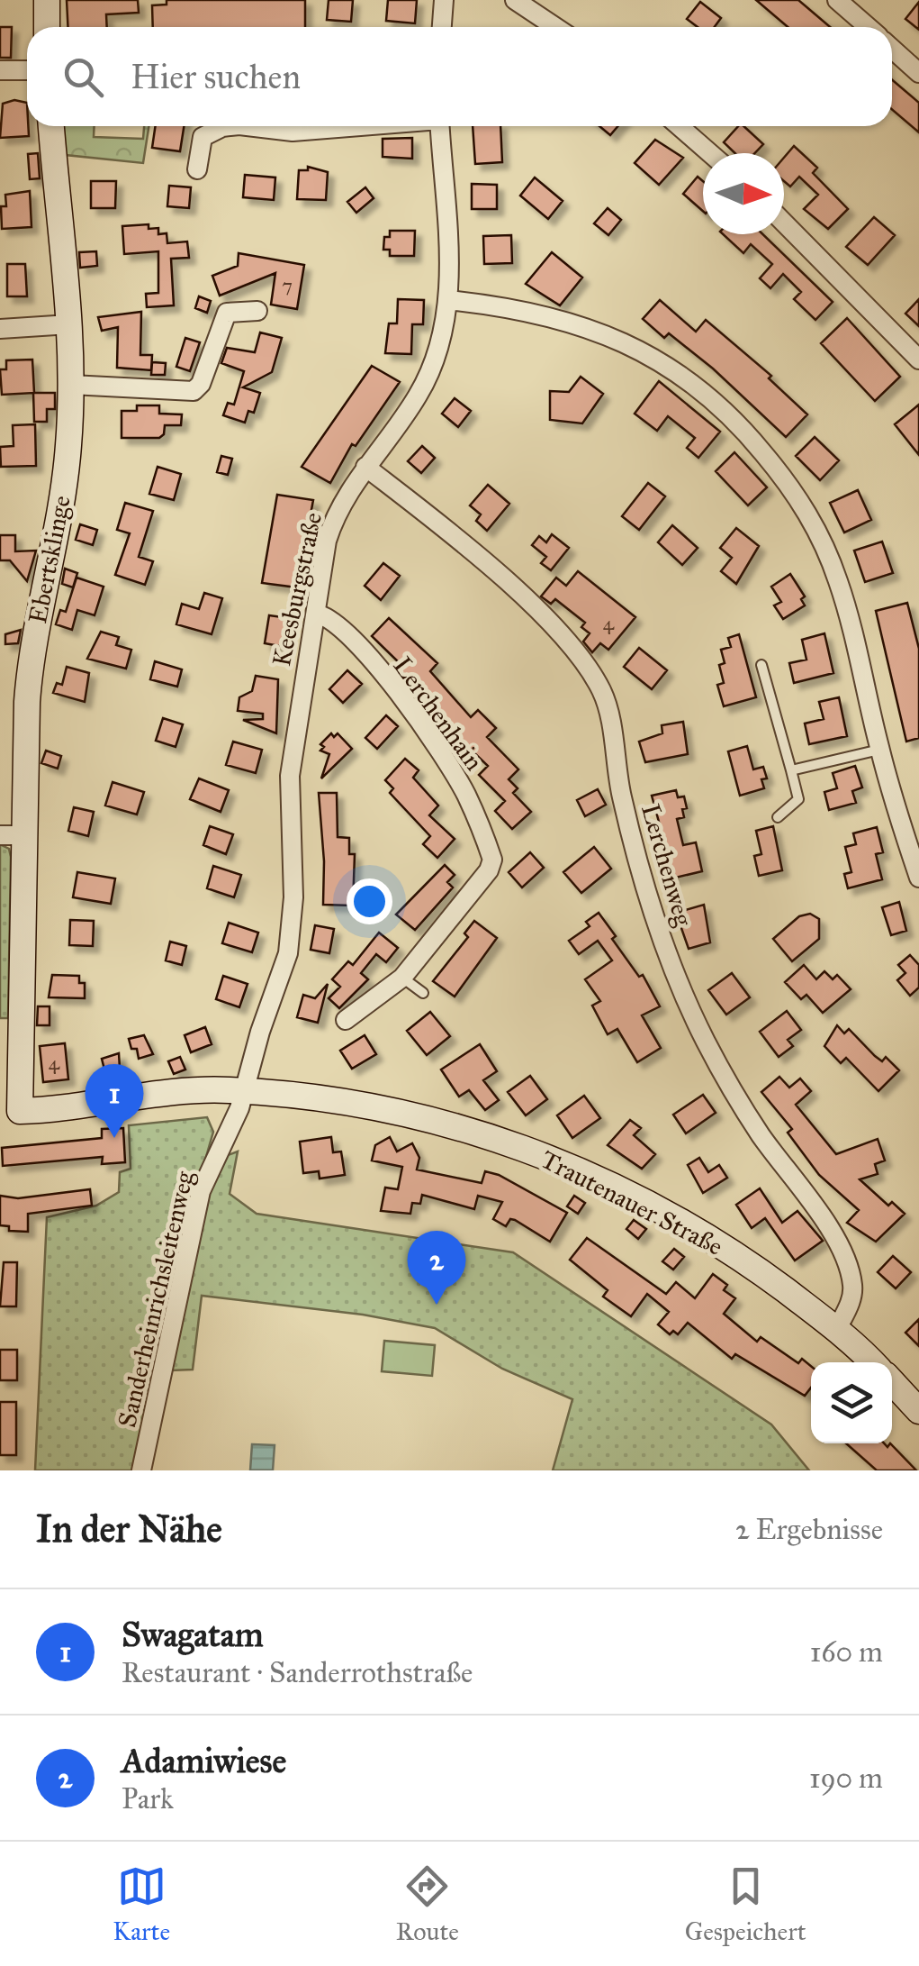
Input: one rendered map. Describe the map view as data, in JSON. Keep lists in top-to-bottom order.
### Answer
{
  "streets": {
    "street": [
      "Ebertsklinge",
      "Keesburgstraße",
      "Lerchenhain",
      "Lerchenweg",
      "Trautenauer Straße",
      "Sanderheinrichsleitenweg"
    ]
  },
  "crossings": [
    ["Ebertsklinge", "Trautenauer Straße"],
    ["Keesburgstraße", "Lerchenhain"],
    ["Keesburgstraße", "Lerchenweg"],
    ["Keesburgstraße", "Trautenauer Straße"],
    ["Keesburgstraße", "Sanderheinrichsleitenweg"],
    ["Lerchenweg", "Trautenauer Straße"],
    ["Trautenauer Straße", "Sanderheinrichsleitenweg"]
  ],
  "house_numbers": ["7", "4", "4"],
  "north": "right",
  "page": {
    "search": "Hier suchen",
    "pins": ["1", "2"],
    "heading": ["In der Nähe", "2 Ergebnisse"],
    "list": [
      {
        "mark": "1",
        "name": "Swagatam",
        "note": "Restaurant · Sanderrothstraße",
        "value": "160 m"
      },
      {
        "mark": "2",
        "name": "Adamiwiese",
        "note": "Park",
        "value": "190 m"
      }
    ],
    "nav": ["Karte", "Route", "Gespeichert"]
  }
}
